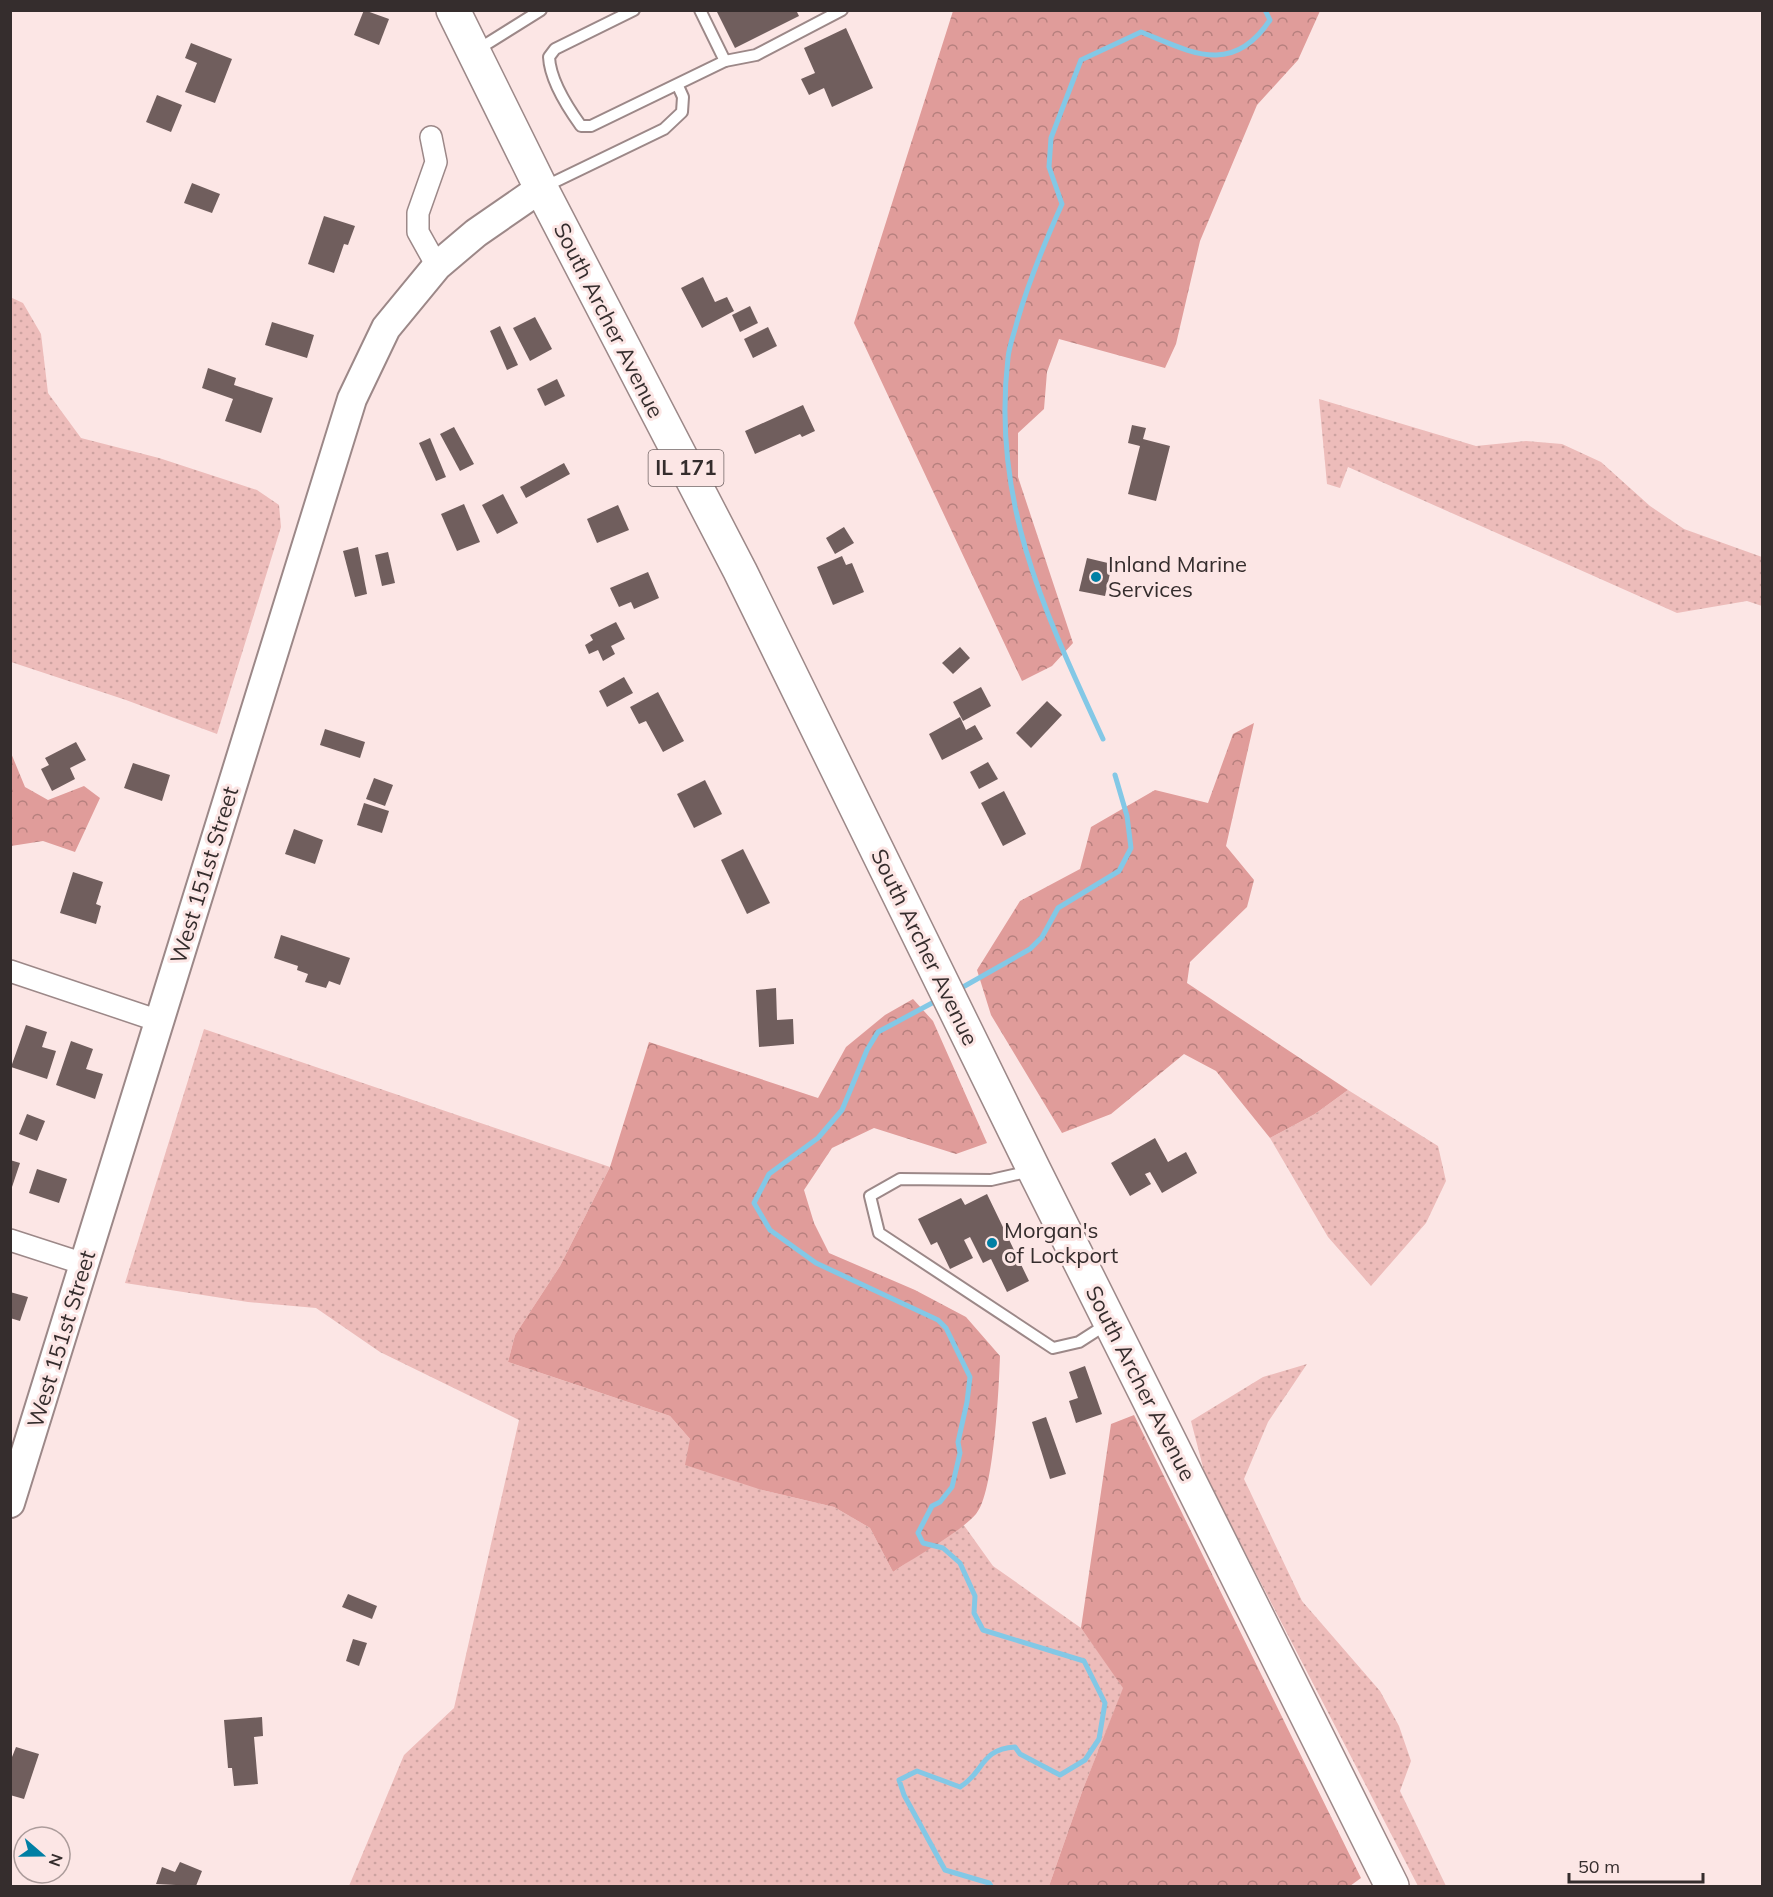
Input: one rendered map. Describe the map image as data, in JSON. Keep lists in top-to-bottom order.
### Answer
{
  "streets": {
    "main road": ["South Archer Avenue", "IL 171"],
    "street": ["West 151st Street"]
  },
  "crossings": [
    ["South Archer Avenue", "West 151st Street"]
  ],
  "places": ["Inland Marine Services", "Morgan's of Lockport"],
  "scale_bar": "50 m",
  "north": "right"
}
